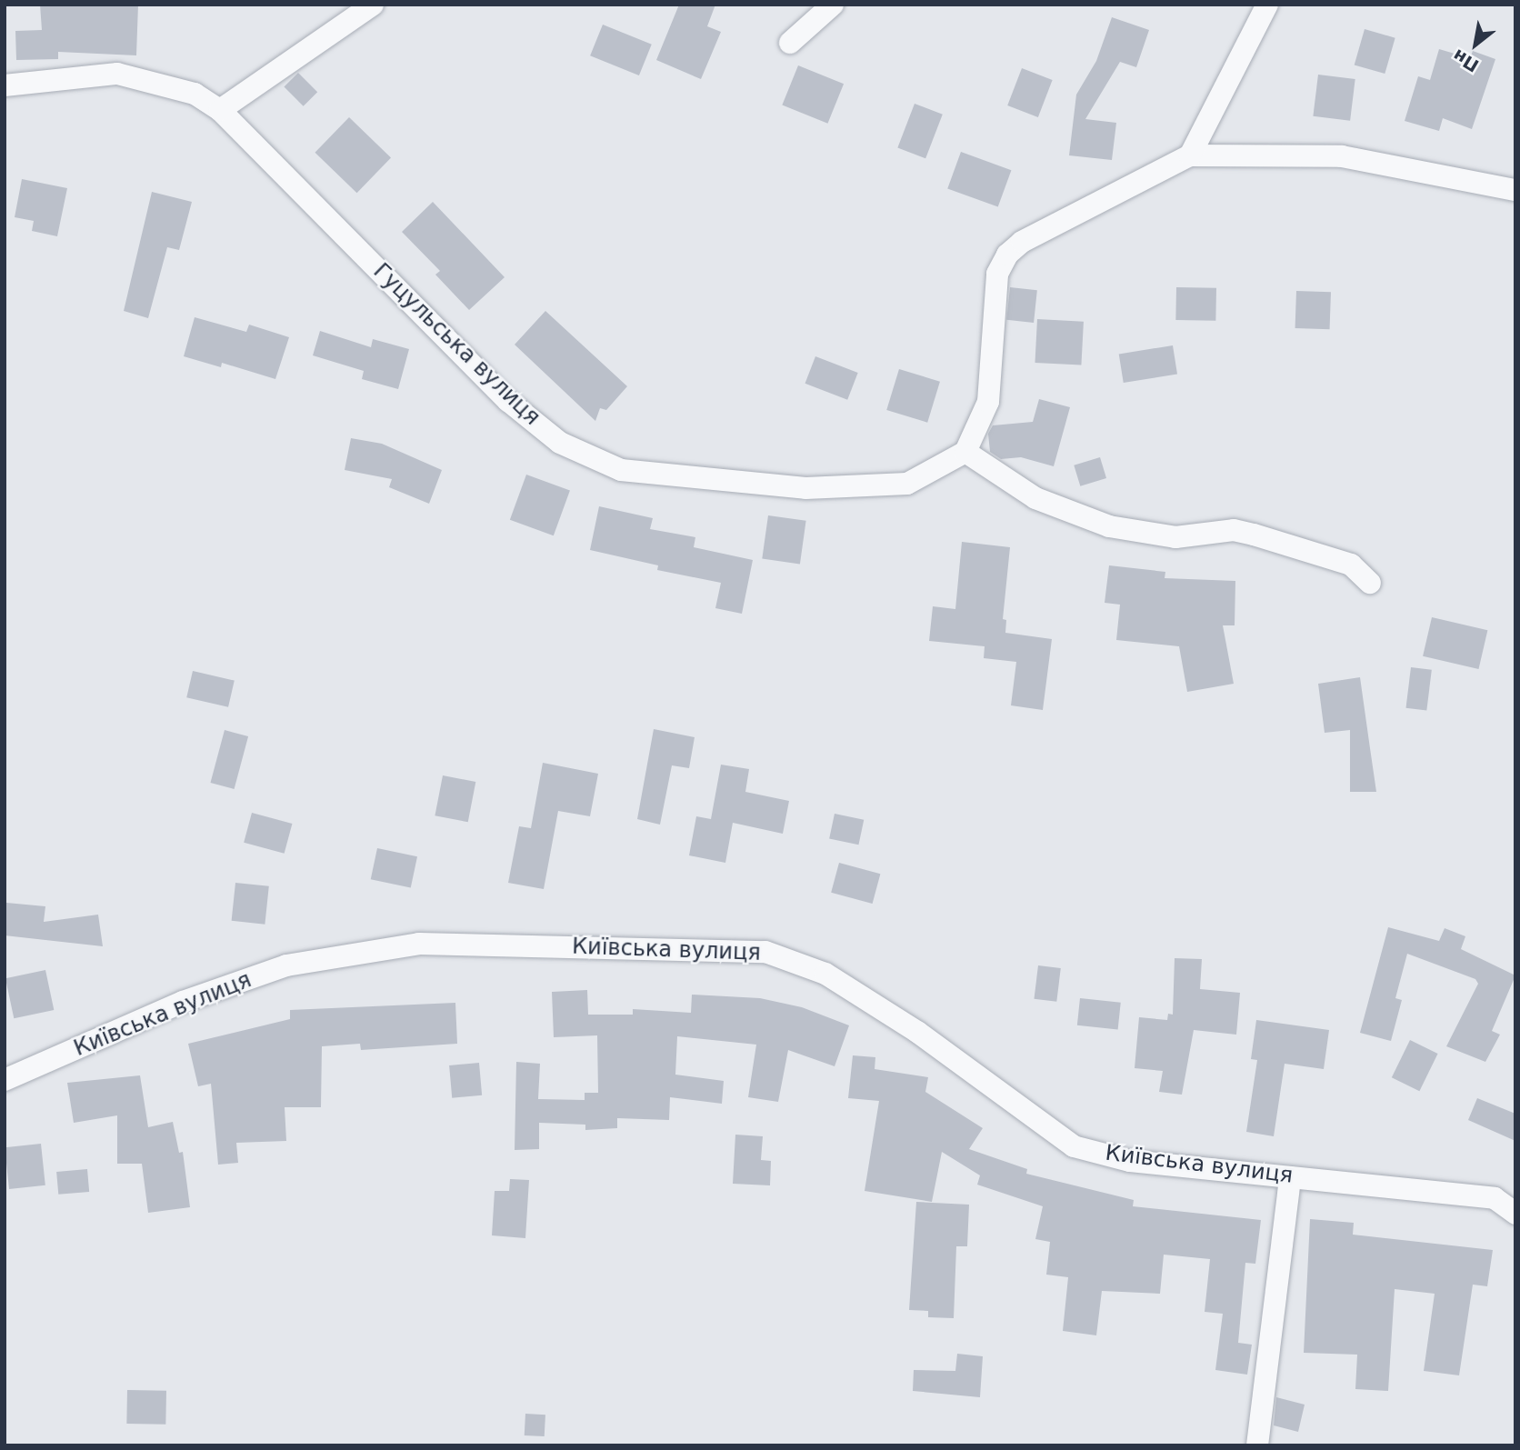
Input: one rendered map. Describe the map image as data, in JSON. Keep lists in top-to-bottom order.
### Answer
{
  "streets": {
    "street": ["Гуцульська вулиця", "Київська вулиця"]
  },
  "north": "bottom left"
}
